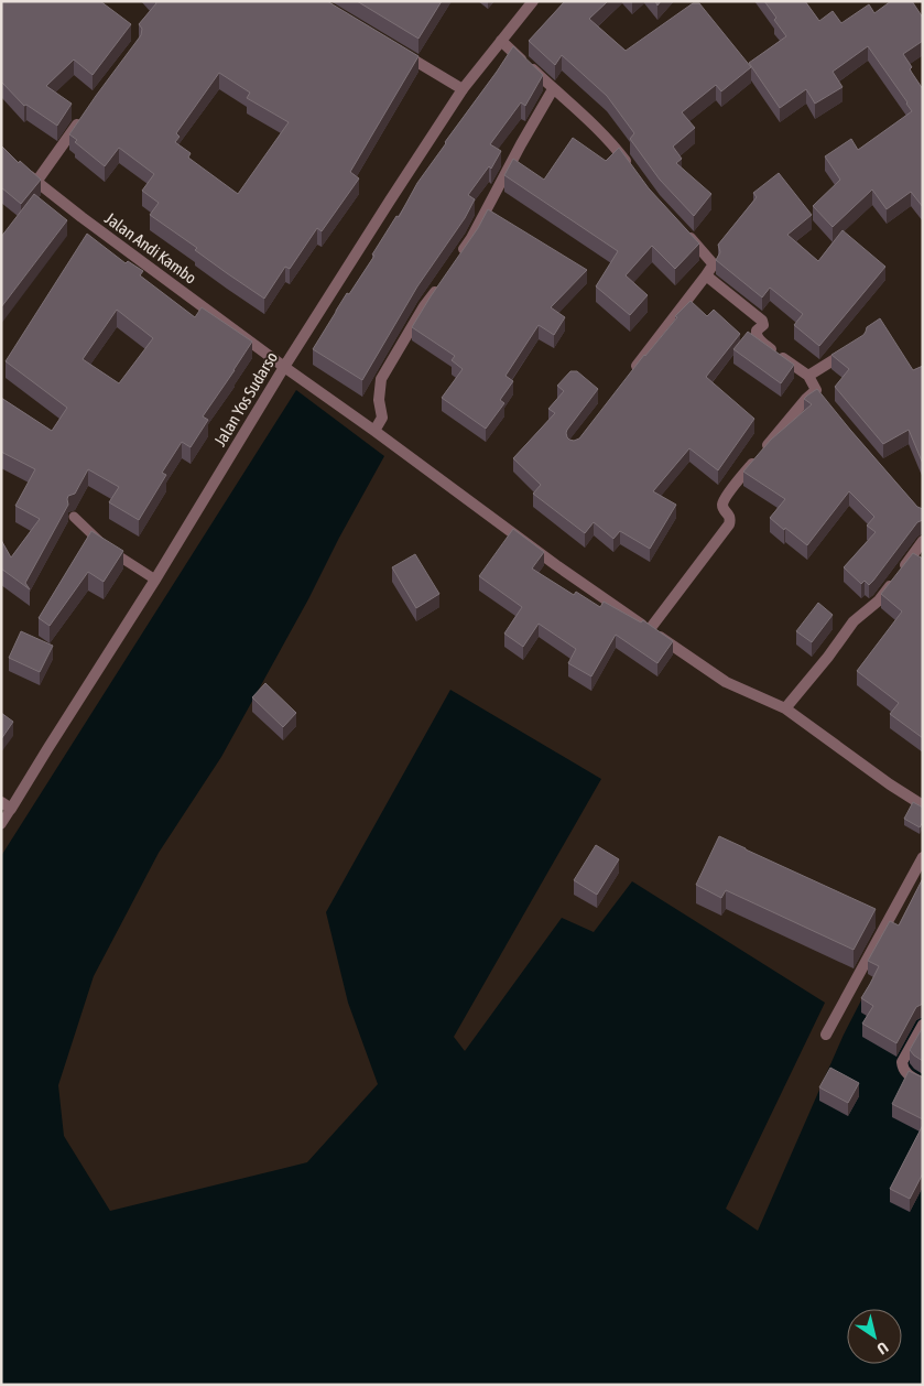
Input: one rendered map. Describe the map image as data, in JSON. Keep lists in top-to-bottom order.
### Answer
{
  "streets": {
    "street": ["Jalan Andi Kambo", "Jalan Yos Sudarso"]
  },
  "crossings": [
    ["Jalan Andi Kambo", "Jalan Yos Sudarso"]
  ],
  "north": "bottom right"
}
